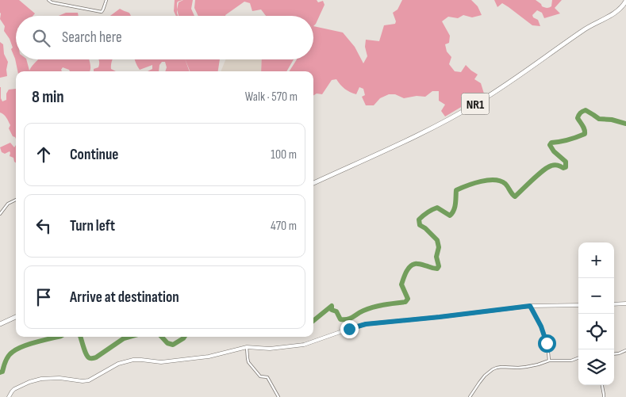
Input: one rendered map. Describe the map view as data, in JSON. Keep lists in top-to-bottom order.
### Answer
{
  "streets": {
    "highway": ["NR1"]
  },
  "page": {
    "search": "Search here",
    "heading": ["8 min", "Walk · 570 m"],
    "list": [
      ["Continue", "100 m"],
      ["Turn left", "470 m"],
      "Arrive at destination"
    ],
    "map_buttons": ["+", "−"]
  }
}
